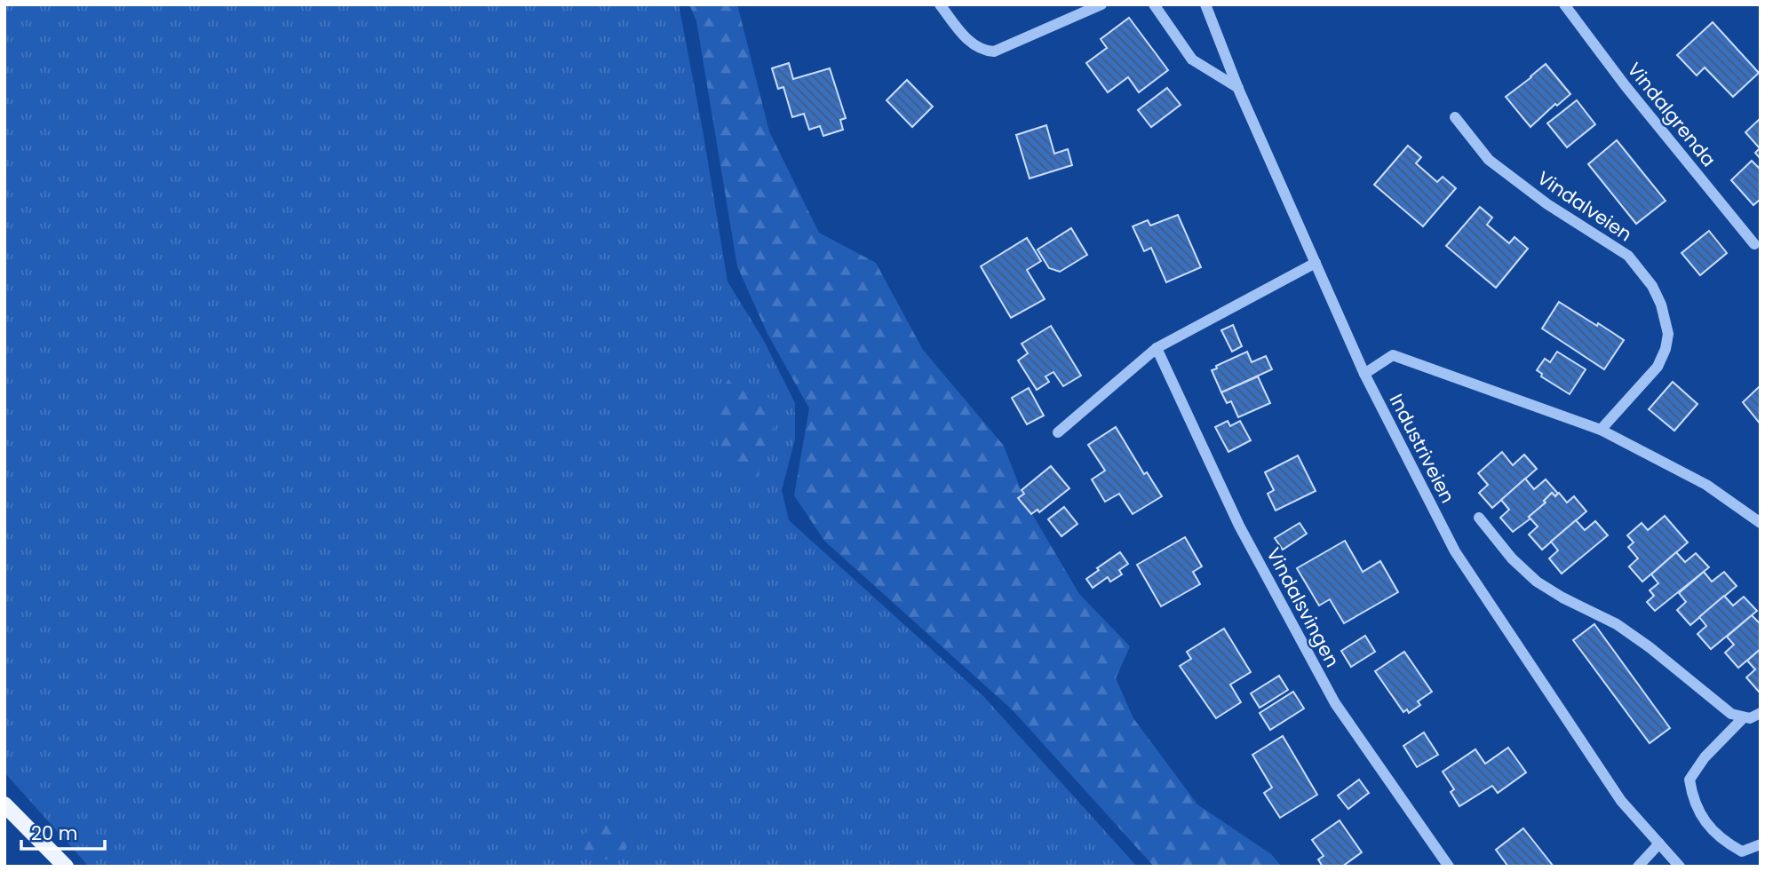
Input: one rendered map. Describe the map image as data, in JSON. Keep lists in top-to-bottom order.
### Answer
{
  "streets": {
    "street": [
      "Vindalgrenda",
      "Vindalveien",
      "Industriveien",
      "Vindalsvingen"
    ]
  },
  "scale_bar": "20 m"
}
